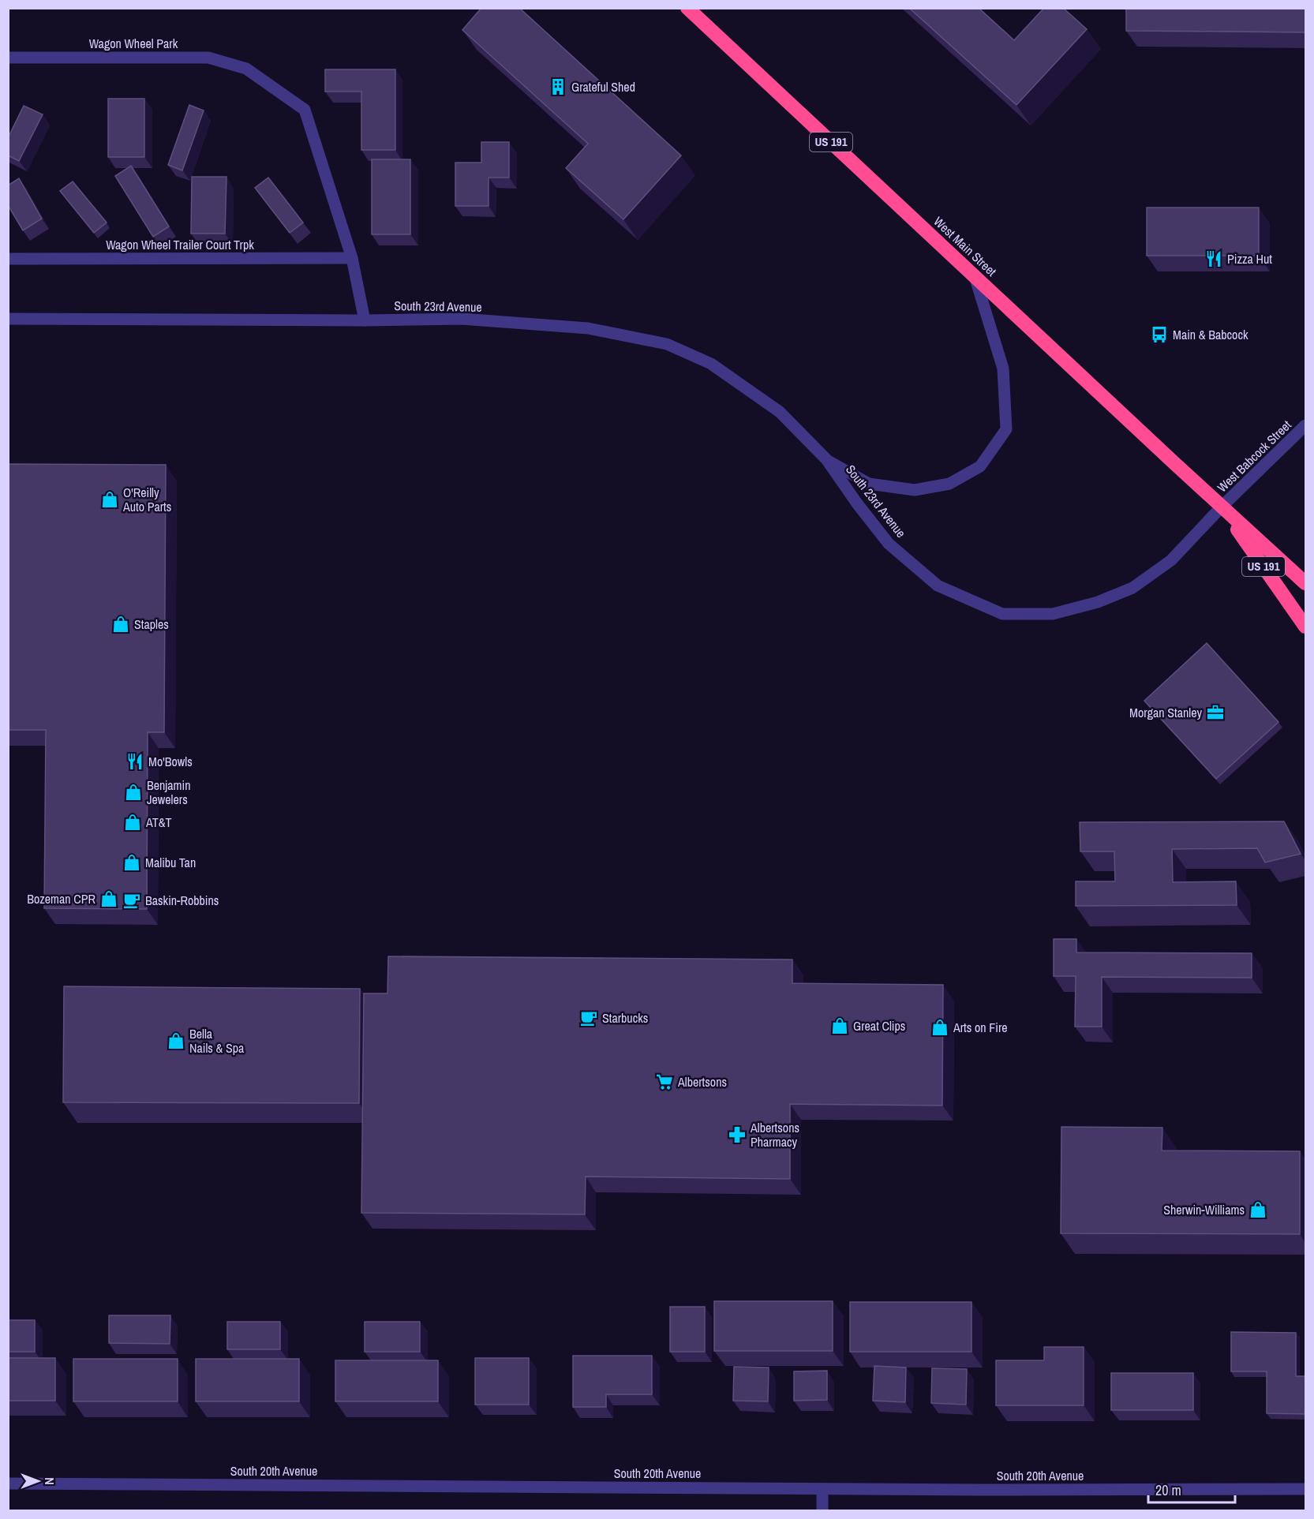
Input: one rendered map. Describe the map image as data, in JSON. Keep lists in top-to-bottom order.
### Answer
{
  "streets": {
    "highway": ["US 191", "West Main Street"],
    "street": [
      "Wagon Wheel Park",
      "Wagon Wheel Trailer Court Trpk",
      "South 23rd Avenue",
      "West Babcock Street",
      "South 20th Avenue"
    ]
  },
  "crossings": [
    ["Wagon Wheel Park", "Wagon Wheel Trailer Court Trpk"],
    ["West Main Street", "South 23rd Avenue"],
    ["West Main Street", "West Babcock Street"],
    ["South 23rd Avenue", "West Babcock Street"]
  ],
  "places": {
    "building": ["Grateful Shed"],
    "restaurant": ["Pizza Hut", "Mo'Bowls"],
    "bus stop": ["Main & Babcock"],
    "shop": [
      "O'Reilly Auto Parts",
      "Staples",
      "Benjamin Jewelers",
      "AT&T",
      "Malibu Tan",
      "Bozeman CPR",
      "Great Clips",
      "Arts on Fire",
      "Bella Nails & Spa",
      "Sherwin-Williams"
    ],
    "office": ["Morgan Stanley"],
    "cafe": ["Baskin-Robbins", "Starbucks"],
    "supermarket": ["Albertsons"],
    "pharmacy": ["Albertsons Pharmacy"]
  },
  "scale_bar": "20 m",
  "north": "right"
}
